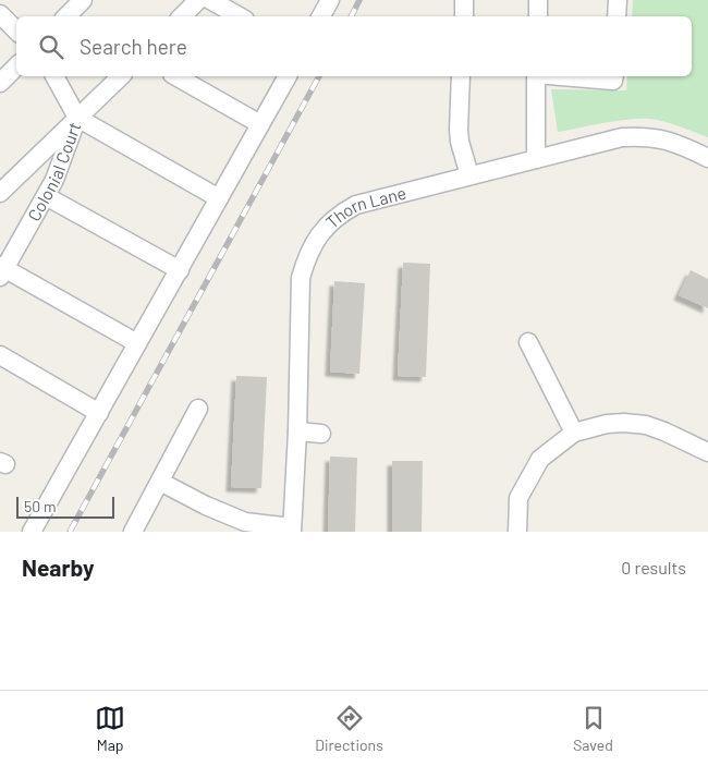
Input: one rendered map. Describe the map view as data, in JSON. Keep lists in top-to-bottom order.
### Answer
{
  "streets": {
    "street": ["Colonial Court", "Thorn Lane"]
  },
  "scale_bar": "50 m",
  "page": {
    "search": "Search here",
    "scale": "50 m",
    "heading": ["Nearby", "0 results"],
    "nav": ["Map", "Directions", "Saved"]
  }
}
